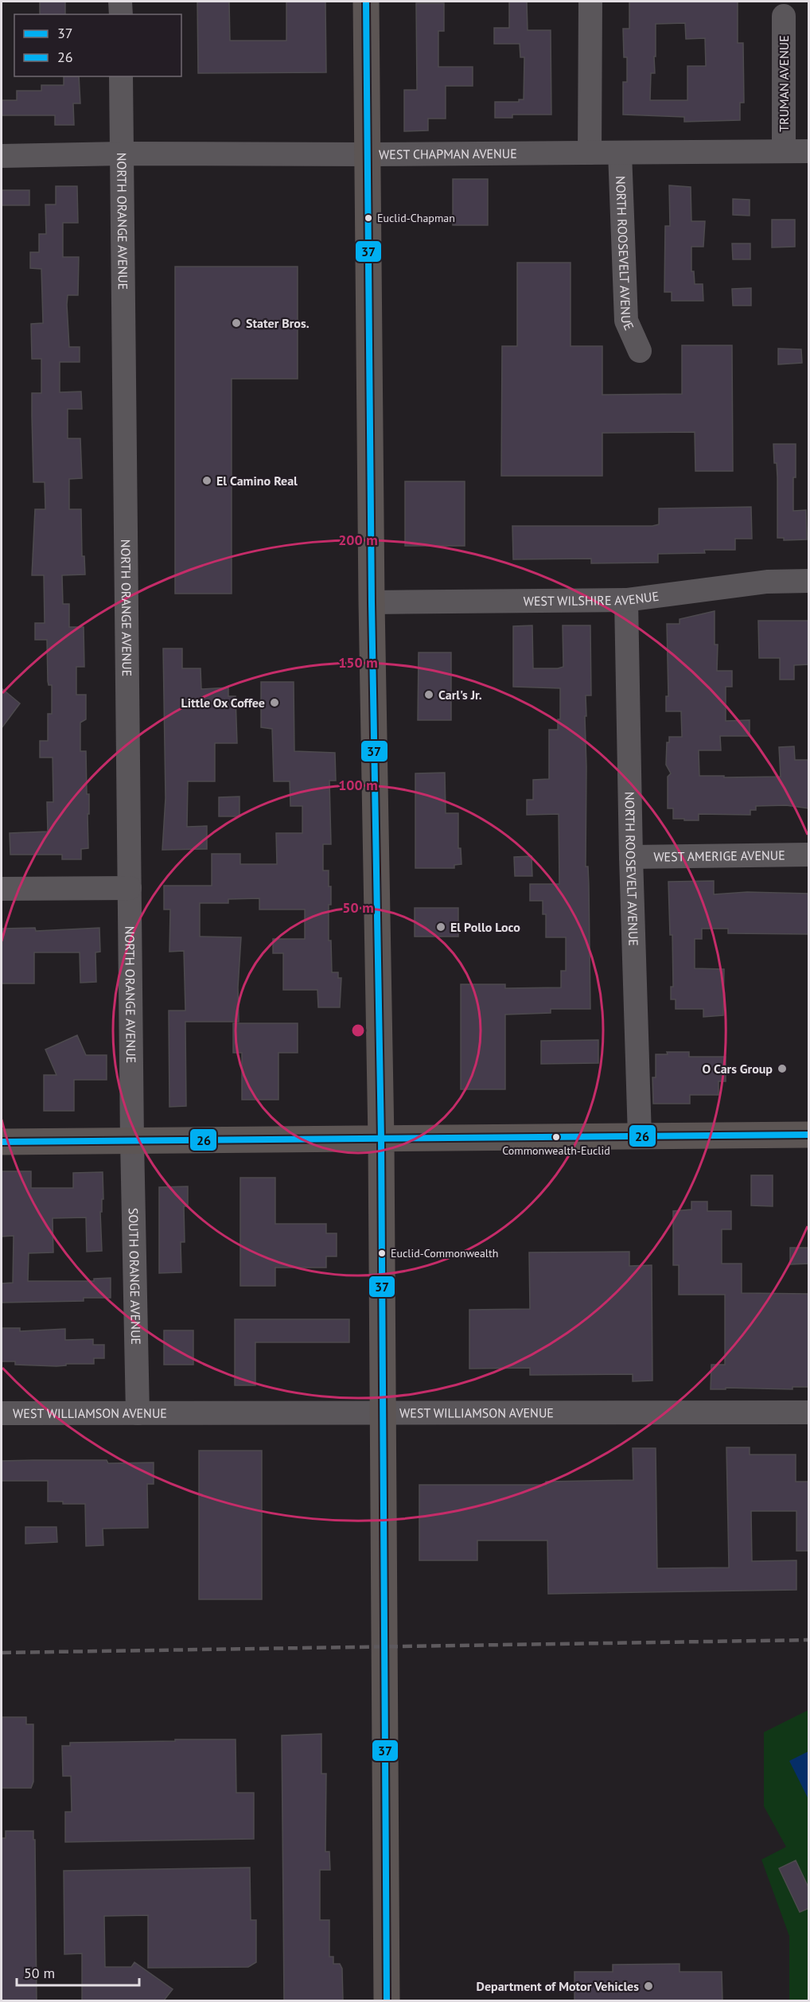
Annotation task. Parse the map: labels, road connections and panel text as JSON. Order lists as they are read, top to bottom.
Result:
{
  "streets": {
    "street": [
      "TRUMAN AVENUE",
      "WEST CHAPMAN AVENUE",
      "NORTH ORANGE AVENUE",
      "NORTH ROOSEVELT AVENUE",
      "WEST WILSHIRE AVENUE",
      "WEST AMERIGE AVENUE",
      "SOUTH ORANGE AVENUE",
      "WEST WILLIAMSON AVENUE"
    ]
  },
  "crossings": [
    ["TRUMAN AVENUE", "WEST CHAPMAN AVENUE"],
    ["WEST CHAPMAN AVENUE", "NORTH ORANGE AVENUE"],
    ["WEST CHAPMAN AVENUE", "NORTH ROOSEVELT AVENUE"],
    ["NORTH ORANGE AVENUE", "SOUTH ORANGE AVENUE"],
    ["NORTH ROOSEVELT AVENUE", "WEST WILSHIRE AVENUE"],
    ["NORTH ROOSEVELT AVENUE", "WEST AMERIGE AVENUE"],
    ["SOUTH ORANGE AVENUE", "WEST WILLIAMSON AVENUE"]
  ],
  "places": [
    "Euclid-Chapman",
    "Stater Bros.",
    "El Camino Real",
    "Carl's Jr.",
    "Little Ox Coffee",
    "El Pollo Loco",
    "O Cars Group",
    "Commonwealth-Euclid",
    "Euclid-Commonwealth",
    "Department of Motor Vehicles"
  ],
  "lines": ["transit line 37", "transit line 26"],
  "legend": ["37", "26"],
  "scale_bar": "50 m",
  "rings": [
    "200 m",
    "150 m",
    "100 m",
    "50 m"
  ]
}
